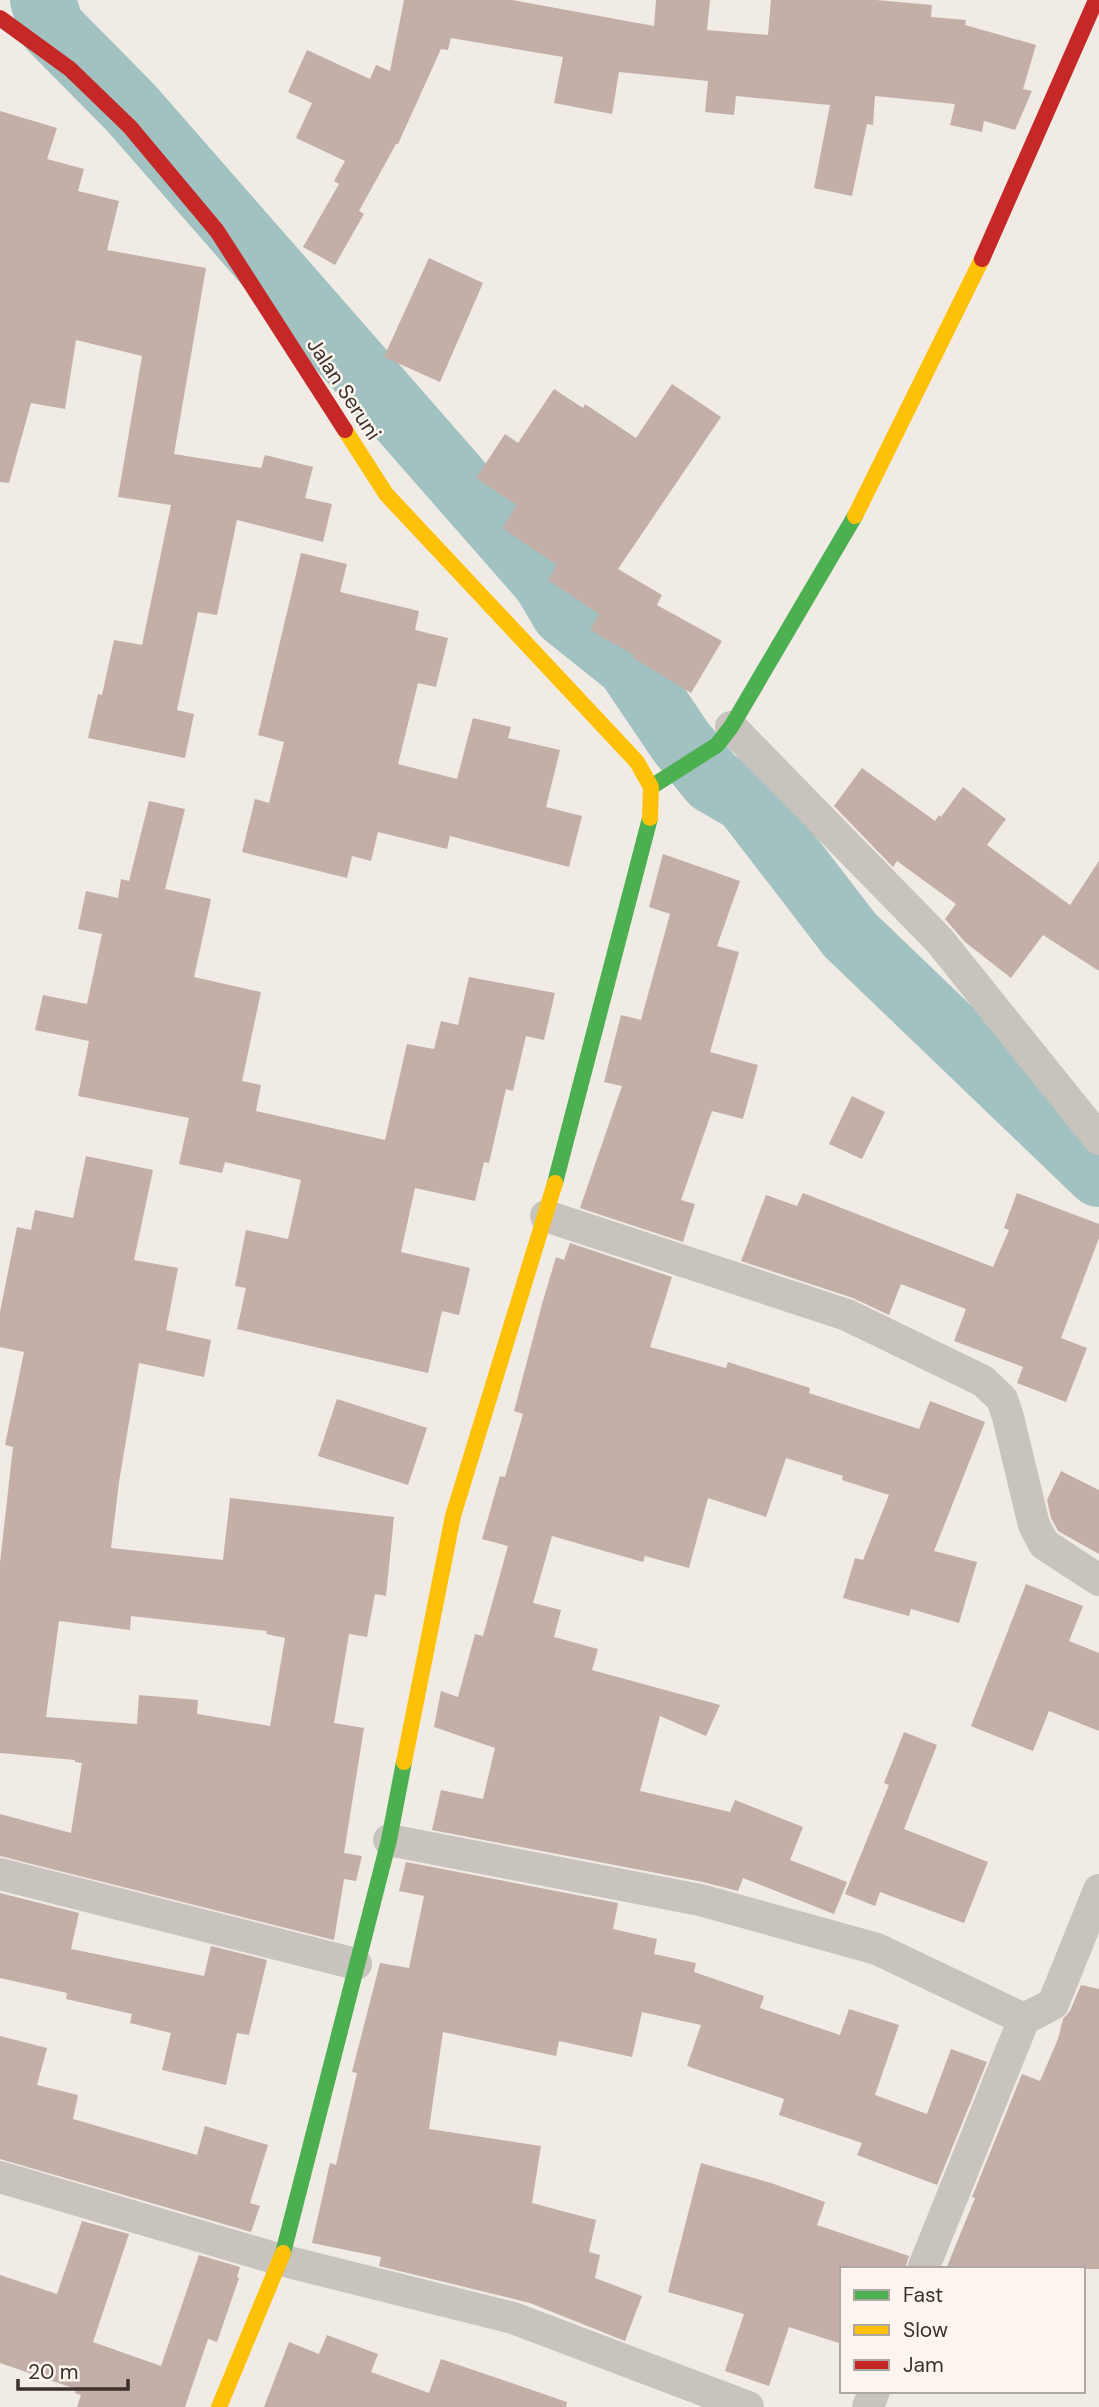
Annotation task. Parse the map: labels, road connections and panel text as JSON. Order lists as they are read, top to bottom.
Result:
{
  "streets": {
    "street": ["Jalan Seruni"]
  },
  "legend": ["Fast", "Slow", "Jam"],
  "scale_bar": "20 m"
}
